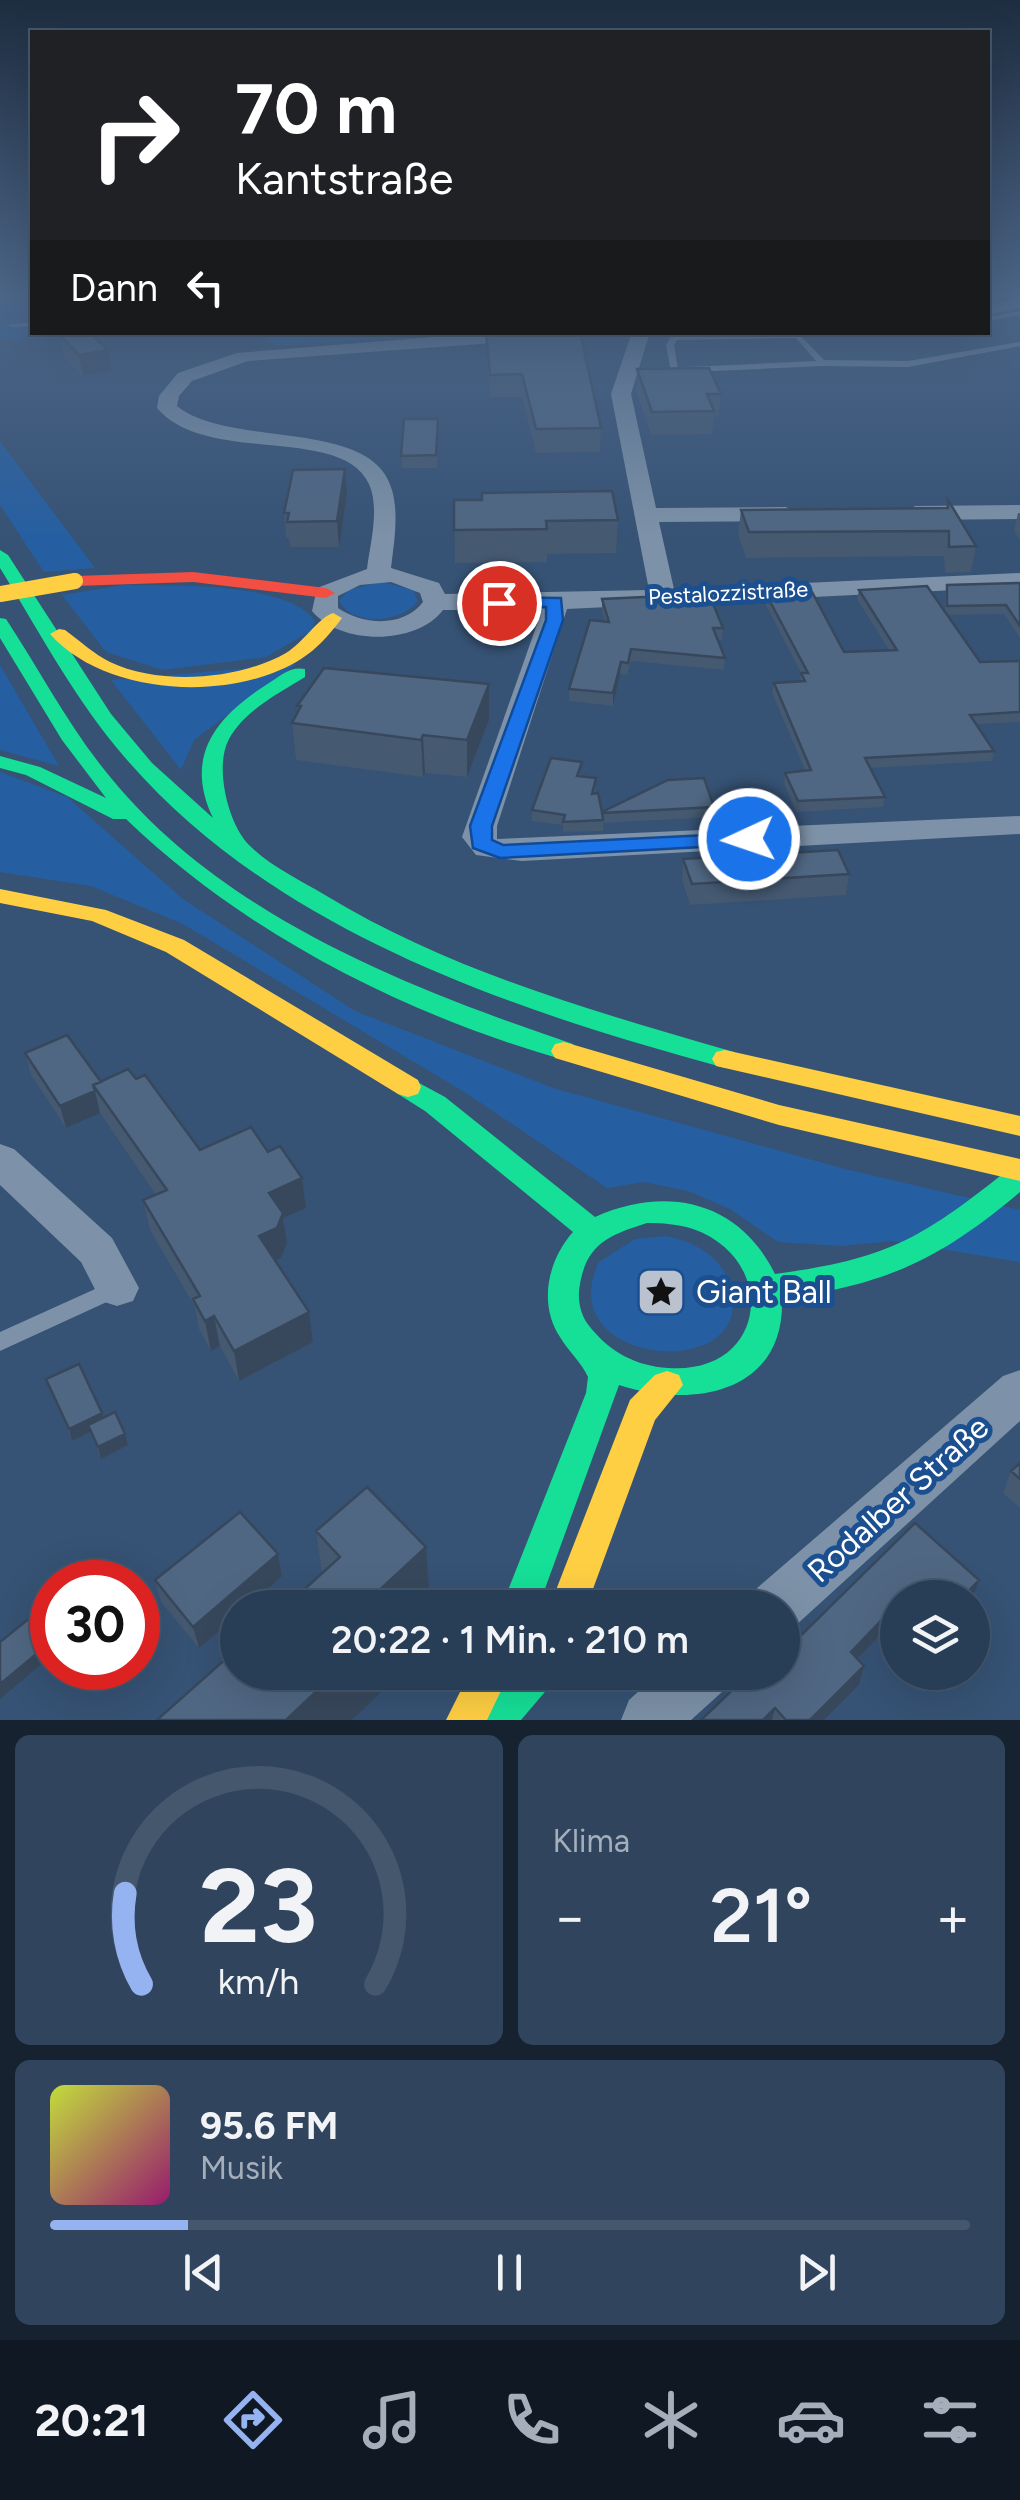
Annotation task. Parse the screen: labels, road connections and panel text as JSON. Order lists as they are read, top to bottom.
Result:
{
  "streets": {
    "street": ["Pestalozzistraße", "Rodalber Straße"]
  },
  "places": {
    "place": ["Giant Ball"]
  },
  "page": {
    "turn": ["70 m", "Kantstraße"],
    "then": "Dann",
    "limit": "30",
    "trip": "20:22 · 1 Min. · 210 m",
    "tile": "Klima",
    "heat": ["−", "21°", "+"],
    "song": ["95.6 FM", "Musik"],
    "tabs": "20:21",
    "gauge": ["23", "km/h"]
  }
}
